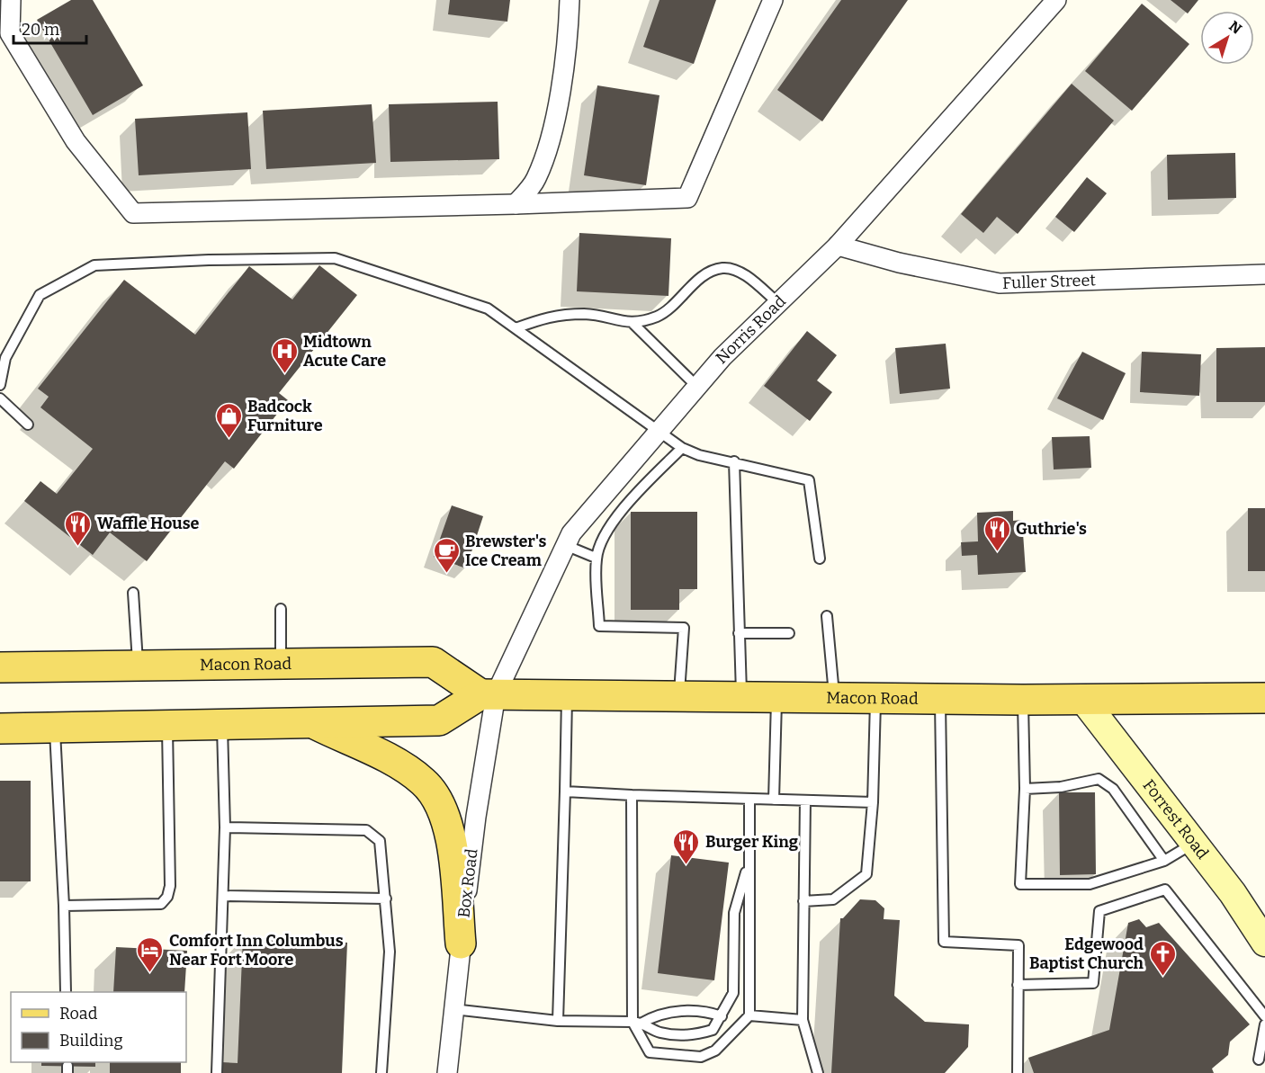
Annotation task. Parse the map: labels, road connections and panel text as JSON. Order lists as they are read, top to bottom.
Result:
{
  "streets": {
    "main road": ["Macon Road", "Forrest Road"],
    "street": ["Fuller Street", "Norris Road", "Box Road"]
  },
  "crossings": [
    ["Fuller Street", "Norris Road"],
    ["Norris Road", "Macon Road"],
    ["Norris Road", "Box Road"],
    ["Macon Road", "Forrest Road"],
    ["Macon Road", "Box Road"]
  ],
  "places": {
    "hospital": ["Midtown Acute Care"],
    "shop": ["Badcock Furniture"],
    "restaurant": ["Waffle House", "Guthrie's", "Burger King"],
    "cafe": ["Brewster's Ice Cream"],
    "hotel": ["Comfort Inn Columbus Near Fort Moore"],
    "church": ["Edgewood Baptist Church"]
  },
  "legend": ["Road", "Building"],
  "scale_bar": "20 m",
  "north": "top right"
}
